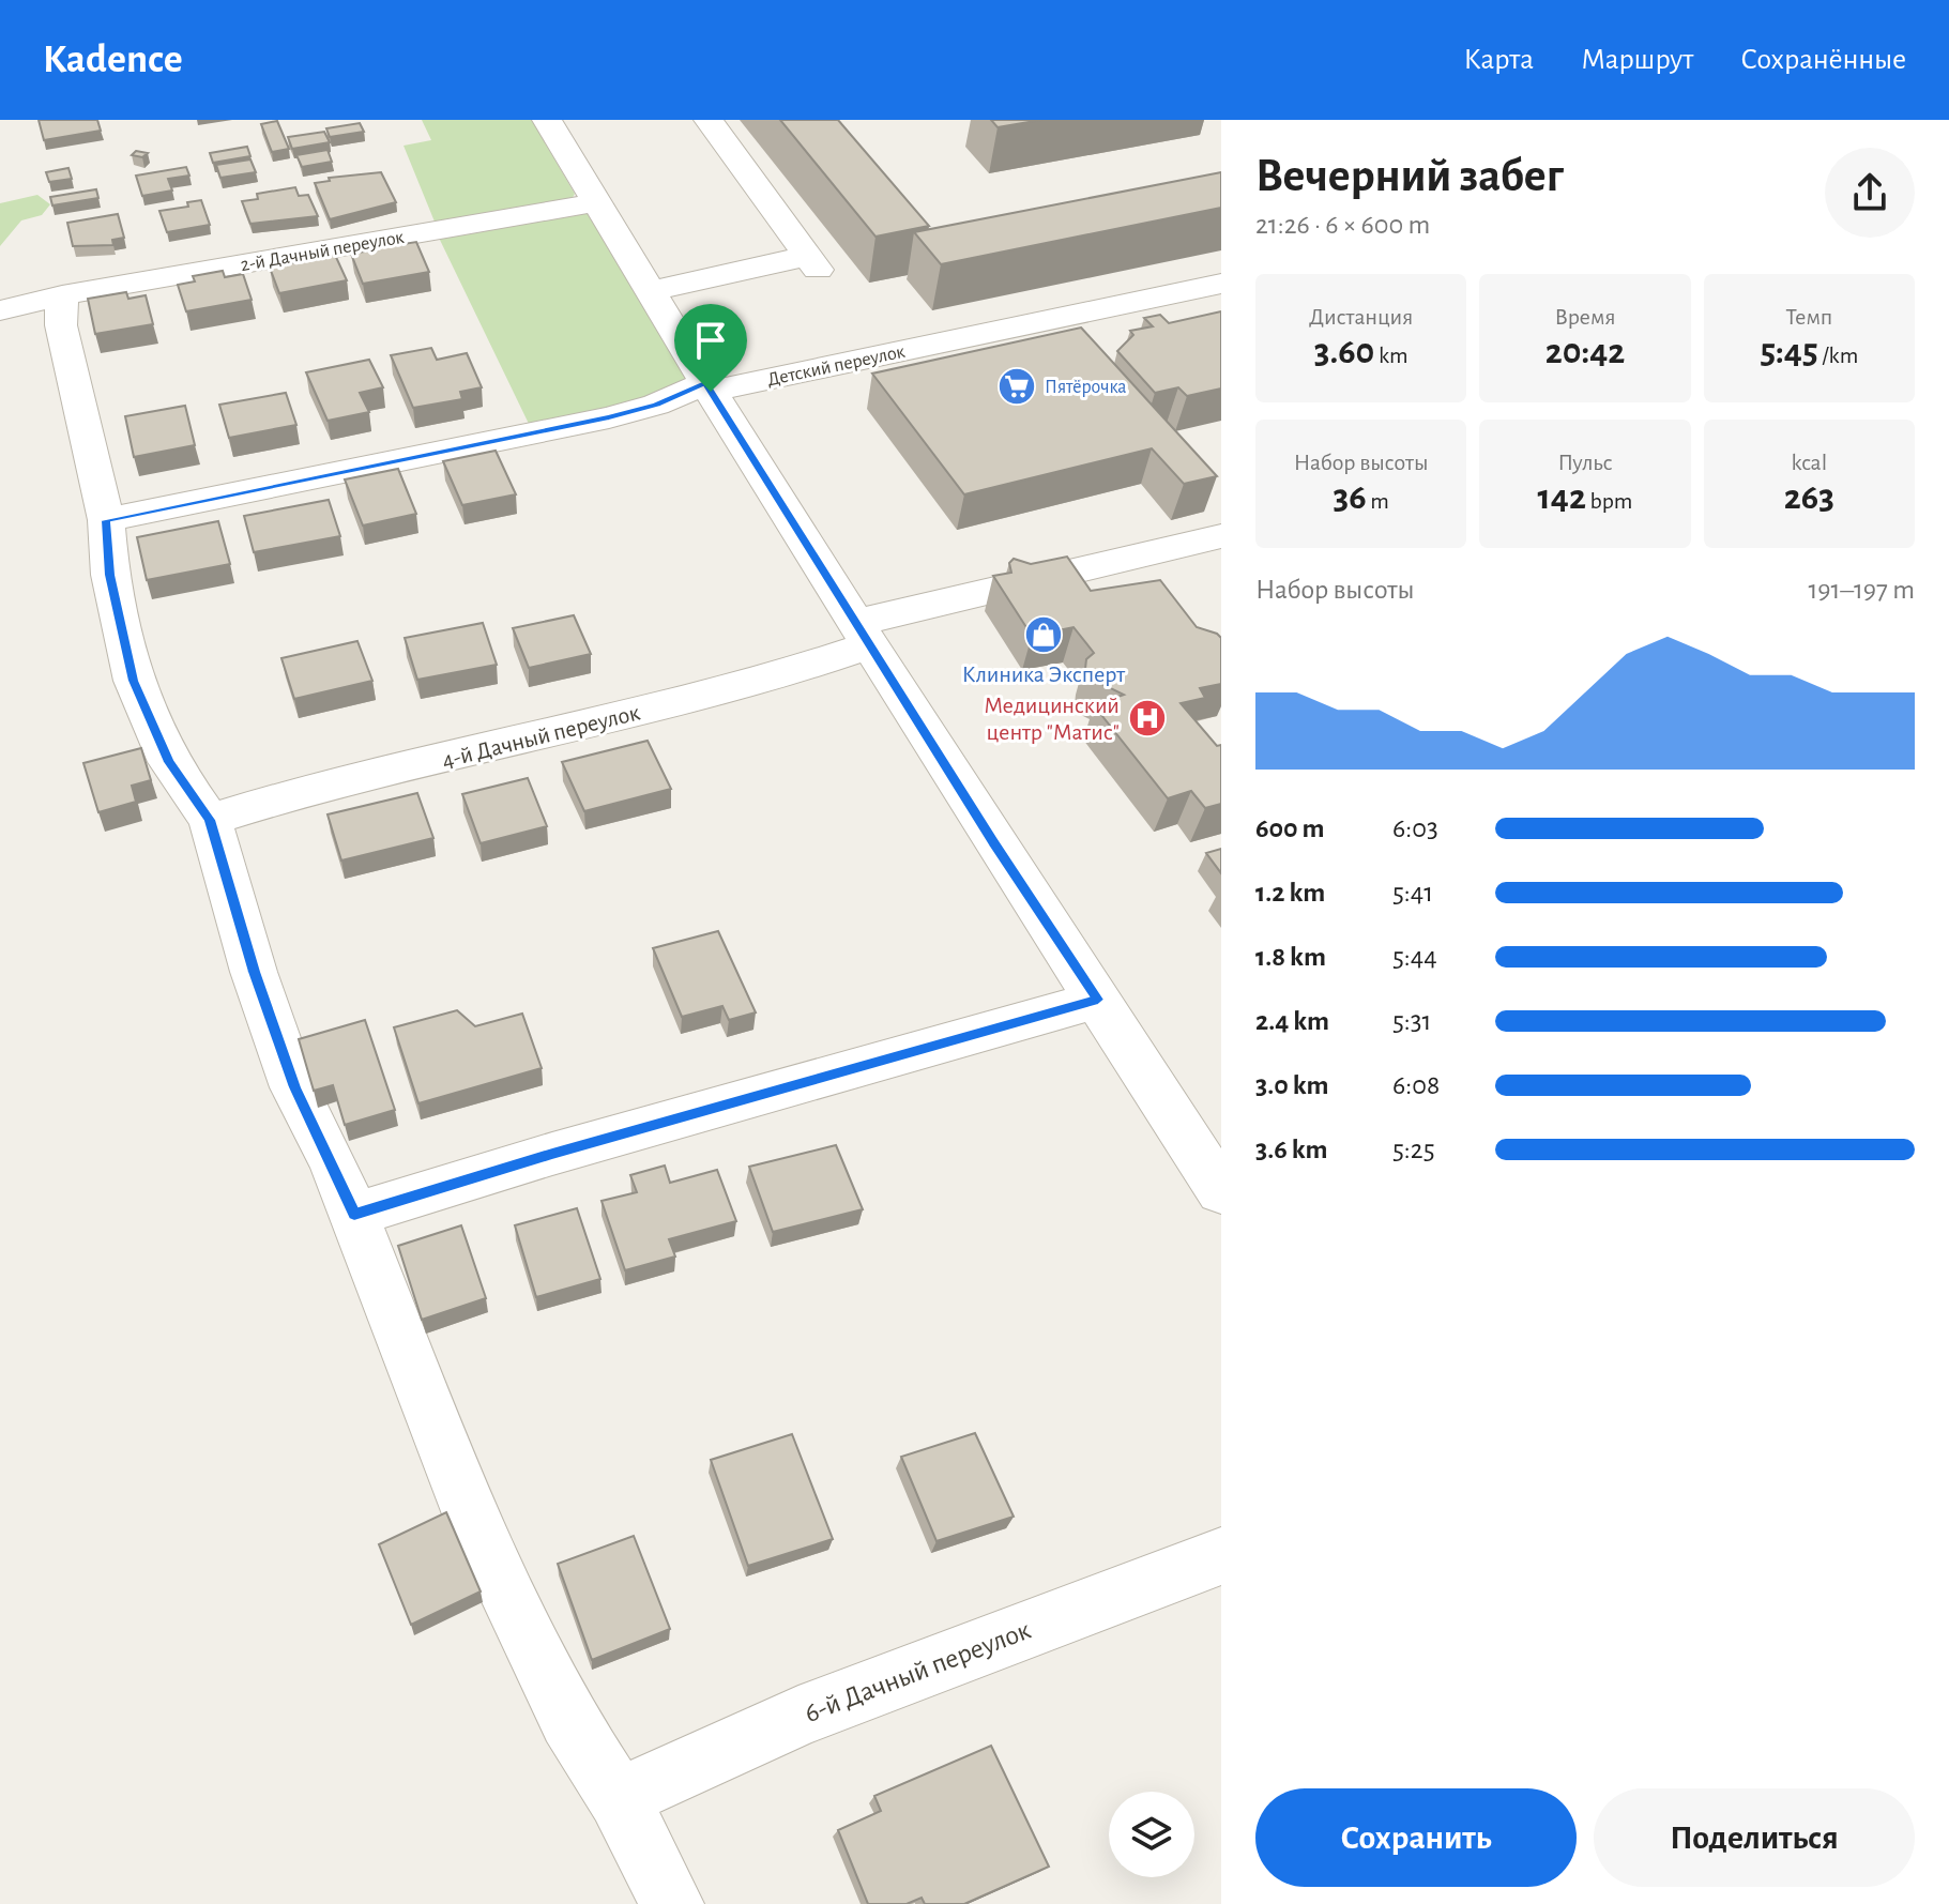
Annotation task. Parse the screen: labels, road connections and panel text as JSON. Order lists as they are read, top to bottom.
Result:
{
  "streets": {
    "street": [
      "2-й Дачный переулок",
      "Детский переулок",
      "4-й Дачный переулок",
      "6-й Дачный переулок"
    ]
  },
  "places": {
    "supermarket": ["Пятёрочка"],
    "shop": ["Клиника Эксперт"],
    "hospital": ["Медицинский центр \"Матис\""]
  },
  "page": {
    "header": "Kadence",
    "nav": ["Карта", "Маршрут", "Сохранённые"],
    "heading": ["Вечерний забег", "21:26 · 6 × 600 m"],
    "stats": [
      ["Дистанция", "3.60 km"],
      ["Время", "20:42"],
      ["Темп", "5:45 /km"],
      ["Набор высоты", "36 m"],
      ["Пульс", "142 bpm"],
      ["kcal", "263"]
    ],
    "chart": ["Набор высоты", "191–197 m"],
    "list": [
      {
        "name": "600 m",
        "note": "6:03"
      },
      {
        "name": "1.2 km",
        "note": "5:41"
      },
      {
        "name": "1.8 km",
        "note": "5:44"
      },
      {
        "name": "2.4 km",
        "note": "5:31"
      },
      {
        "name": "3.0 km",
        "note": "6:08"
      },
      {
        "name": "3.6 km",
        "note": "5:25"
      }
    ],
    "buttons": ["Сохранить", "Поделиться"]
  }
}
